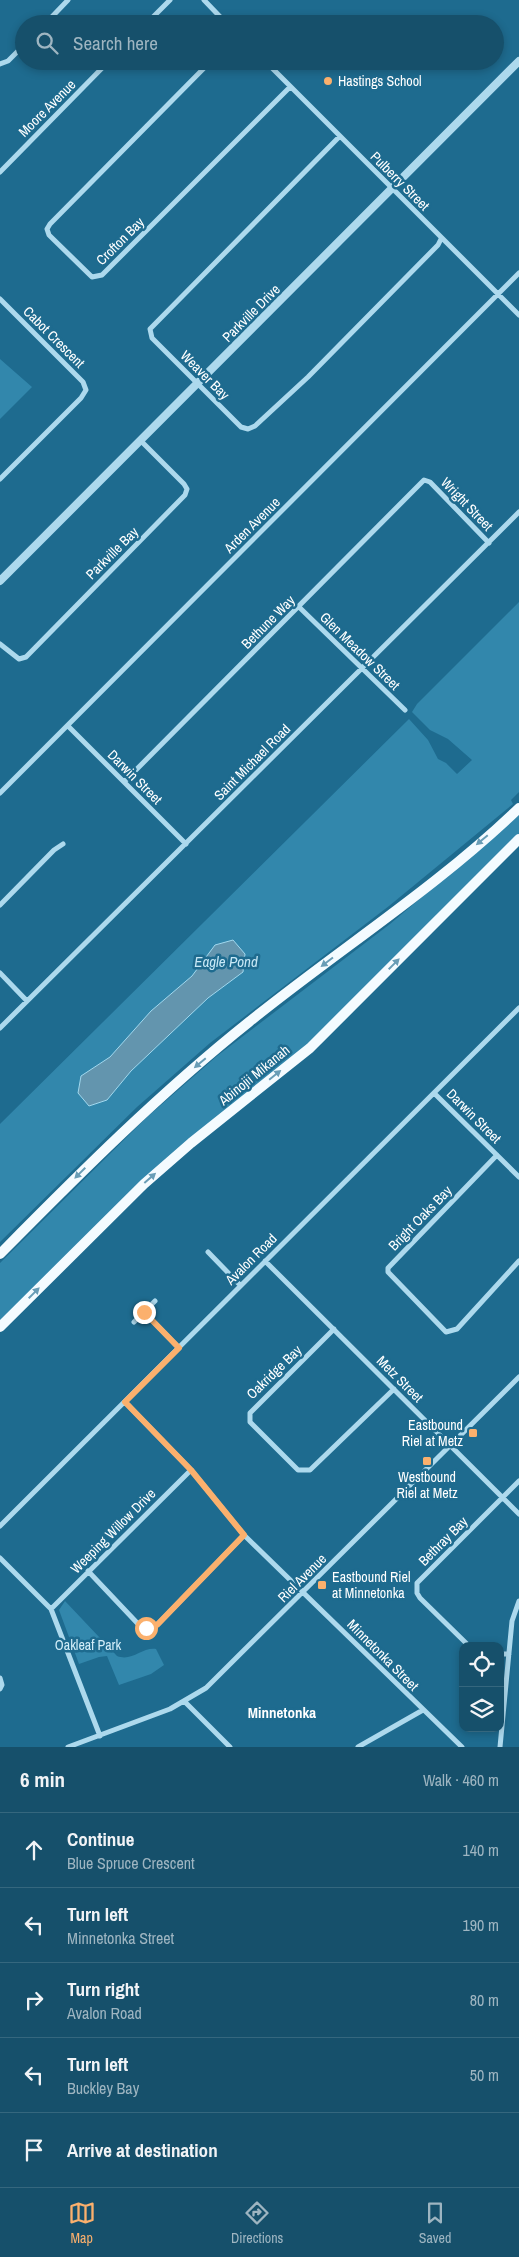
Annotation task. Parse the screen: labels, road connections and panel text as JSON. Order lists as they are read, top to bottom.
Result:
{
  "streets": {
    "main road": ["Abinojii Mikanah"],
    "street": [
      "Moore Avenue",
      "Pulberry Street",
      "Crofton Bay",
      "Parkville Drive",
      "Cabot Crescent",
      "Weaver Bay",
      "Wright Street",
      "Arden Avenue",
      "Parkville Bay",
      "Bethune Way",
      "Glen Meadow Street",
      "Saint Michael Road",
      "Darwin Street",
      "Bright Oaks Bay",
      "Avalon Road",
      "Oakridge Bay",
      "Metz Street",
      "Weeping Willow Drive",
      "Bethray Bay",
      "Riel Avenue",
      "Minnetonka Street"
    ]
  },
  "crossings": [
    ["Pulberry Street", "Crofton Bay"],
    ["Pulberry Street", "Parkville Drive"],
    ["Pulberry Street", "Weaver Bay"],
    ["Pulberry Street", "Arden Avenue"],
    ["Parkville Drive", "Weaver Bay"],
    ["Parkville Drive", "Parkville Bay"],
    ["Wright Street", "Bethune Way"],
    ["Wright Street", "Saint Michael Road"],
    ["Arden Avenue", "Darwin Street"],
    ["Bethune Way", "Glen Meadow Street"],
    ["Bethune Way", "Darwin Street"],
    ["Glen Meadow Street", "Saint Michael Road"],
    ["Saint Michael Road", "Darwin Street"],
    ["Darwin Street", "Bright Oaks Bay"],
    ["Darwin Street", "Avalon Road"],
    ["Avalon Road", "Metz Street"],
    ["Avalon Road", "Minnetonka Street"],
    ["Oakridge Bay", "Metz Street"],
    ["Metz Street", "Bethray Bay"],
    ["Metz Street", "Riel Avenue"],
    ["Weeping Willow Drive", "Minnetonka Street"],
    ["Riel Avenue", "Minnetonka Street"]
  ],
  "districts": ["Minnetonka"],
  "water": ["Eagle Pond"],
  "parks": ["Oakleaf Park"],
  "places": {
    "other": ["Hastings School"],
    "transit": ["Eastbound Riel at Metz", "Westbound Riel at Metz", "Eastbound Riel at Minnetonka"]
  },
  "page": {
    "search": "Search here",
    "heading": ["6 min", "Walk · 460 m"],
    "list": [
      ["Continue", "Blue Spruce Crescent", "140 m"],
      ["Turn left", "Minnetonka Street", "190 m"],
      ["Turn right", "Avalon Road", "80 m"],
      ["Turn left", "Buckley Bay", "50 m"],
      "Arrive at destination"
    ],
    "nav": ["Map", "Directions", "Saved"]
  }
}
